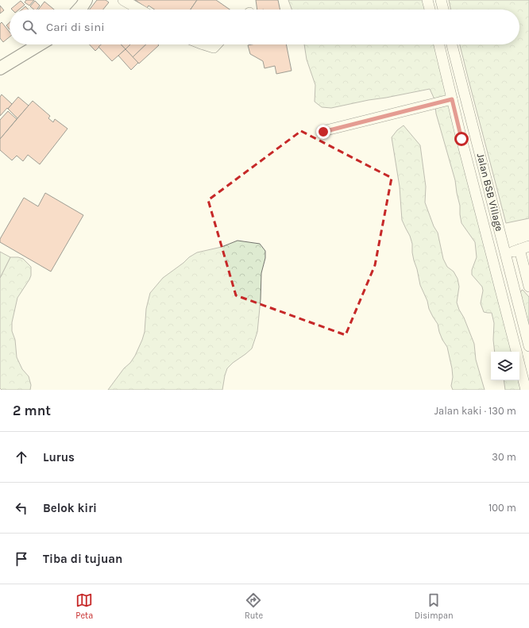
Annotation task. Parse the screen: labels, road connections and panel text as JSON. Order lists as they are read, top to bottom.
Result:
{
  "streets": {
    "street": ["Jalan BSB Village"]
  },
  "page": {
    "search": "Cari di sini",
    "heading": ["2 mnt", "Jalan kaki · 130 m"],
    "list": [
      ["Lurus", "30 m"],
      ["Belok kiri", "100 m"],
      "Tiba di tujuan"
    ],
    "nav": ["Peta", "Rute", "Disimpan"]
  }
}
